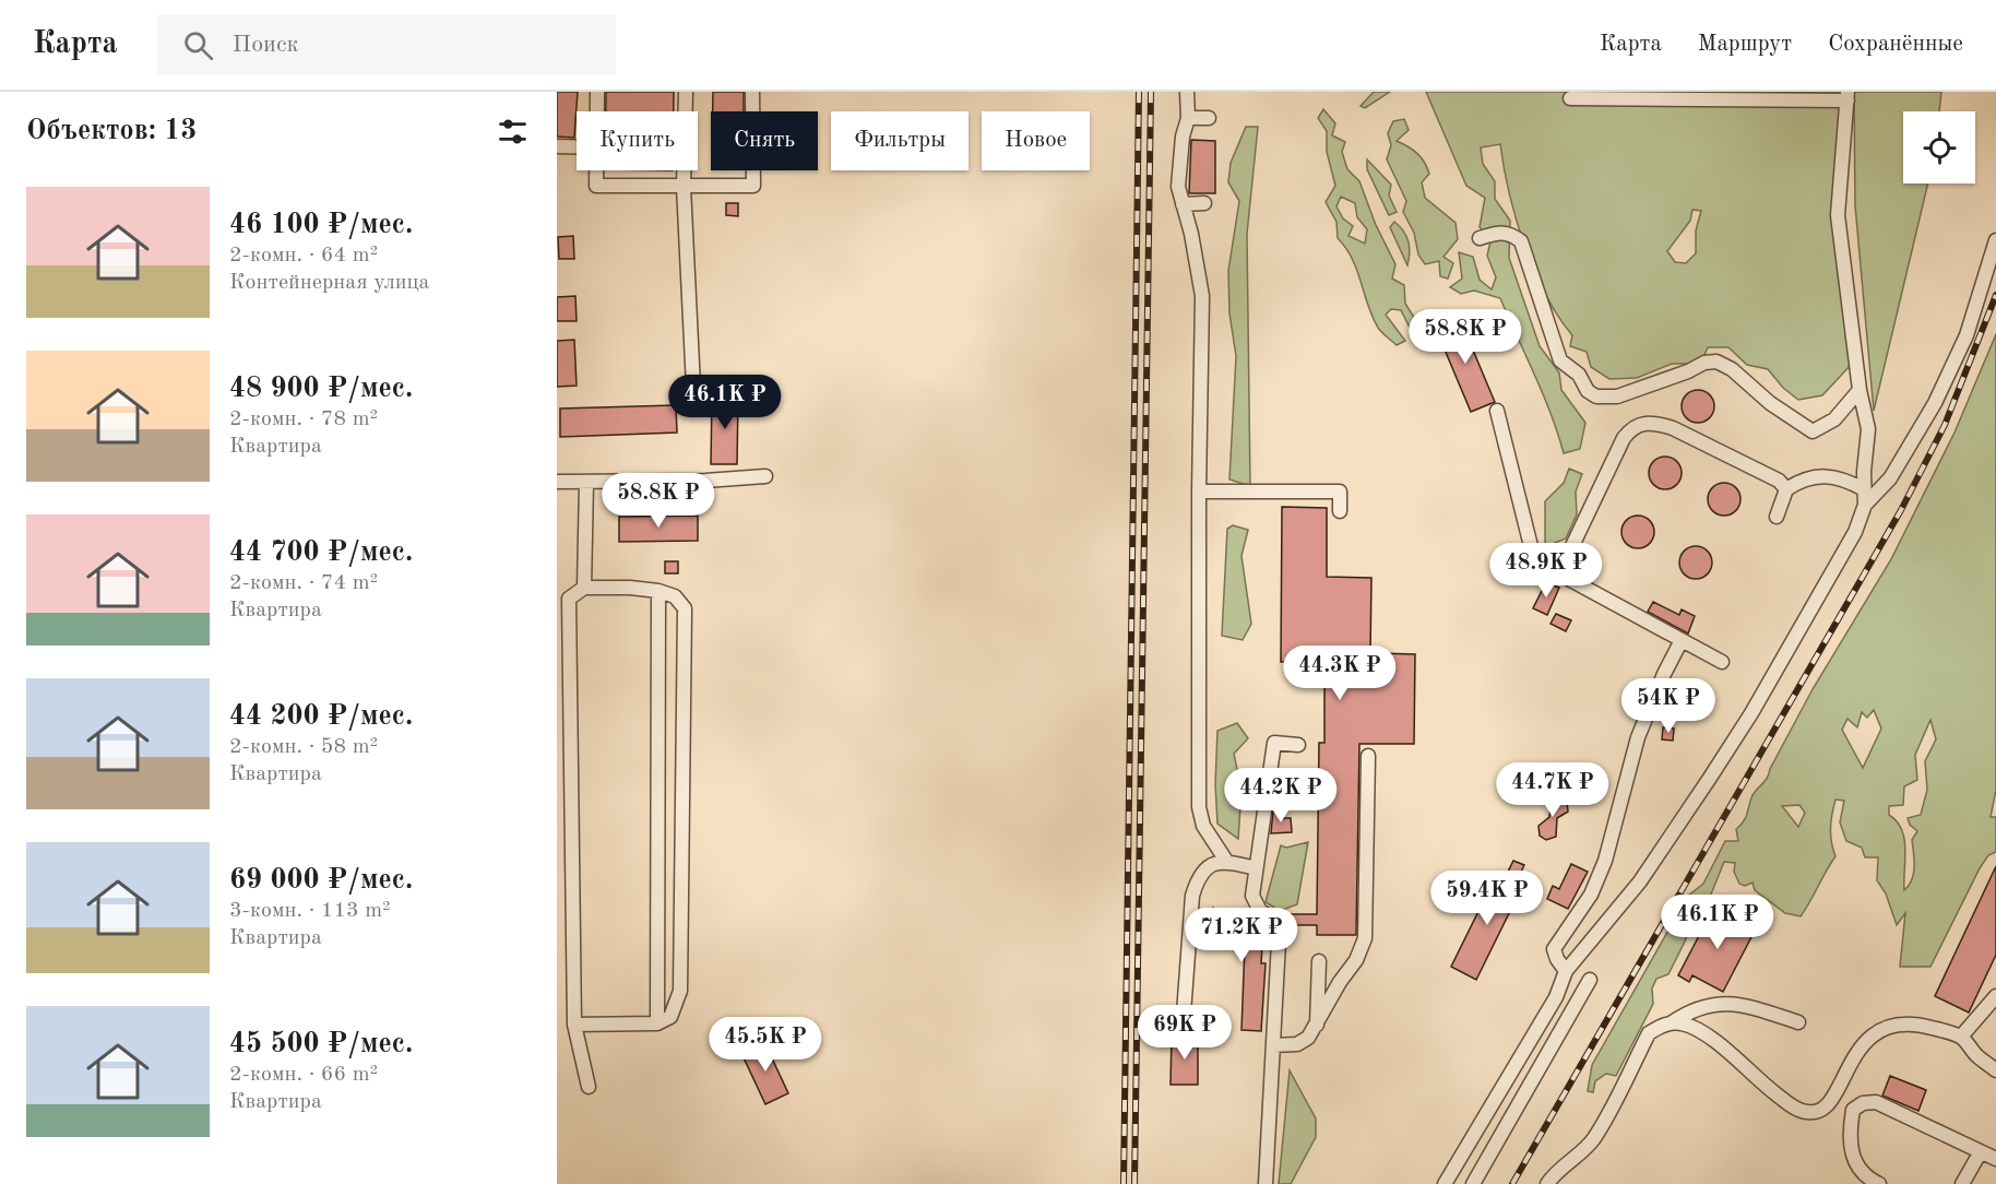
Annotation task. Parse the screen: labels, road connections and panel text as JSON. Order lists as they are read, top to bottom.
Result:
{
  "page": {
    "header": "Карта",
    "search": "Поиск",
    "nav": ["Карта", "Маршрут", "Сохранённые"],
    "heading": "Объектов: 13",
    "chip": [
      "Купить",
      "Снять",
      "Фильтры",
      "Новое"
    ],
    "list": [
      {
        "name": "46 100 ₽/мес.",
        "note": "2-комн. · 64 m² · Контейнерная улица"
      },
      {
        "name": "48 900 ₽/мес.",
        "note": "2-комн. · 78 m² · Квартира"
      },
      {
        "name": "44 700 ₽/мес.",
        "note": "2-комн. · 74 m² · Квартира"
      },
      {
        "name": "44 200 ₽/мес.",
        "note": "2-комн. · 58 m² · Квартира"
      },
      {
        "name": "69 000 ₽/мес.",
        "note": "3-комн. · 113 m² · Квартира"
      },
      {
        "name": "45 500 ₽/мес.",
        "note": "2-комн. · 66 m² · Квартира"
      }
    ],
    "price": [
      "58.8K ₽",
      "46.1K ₽",
      "58.8K ₽",
      "48.9K ₽",
      "44.3K ₽",
      "54K ₽",
      "44.7K ₽",
      "44.2K ₽",
      "59.4K ₽",
      "46.1K ₽",
      "71.2K ₽",
      "69K ₽",
      "45.5K ₽"
    ]
  }
}
